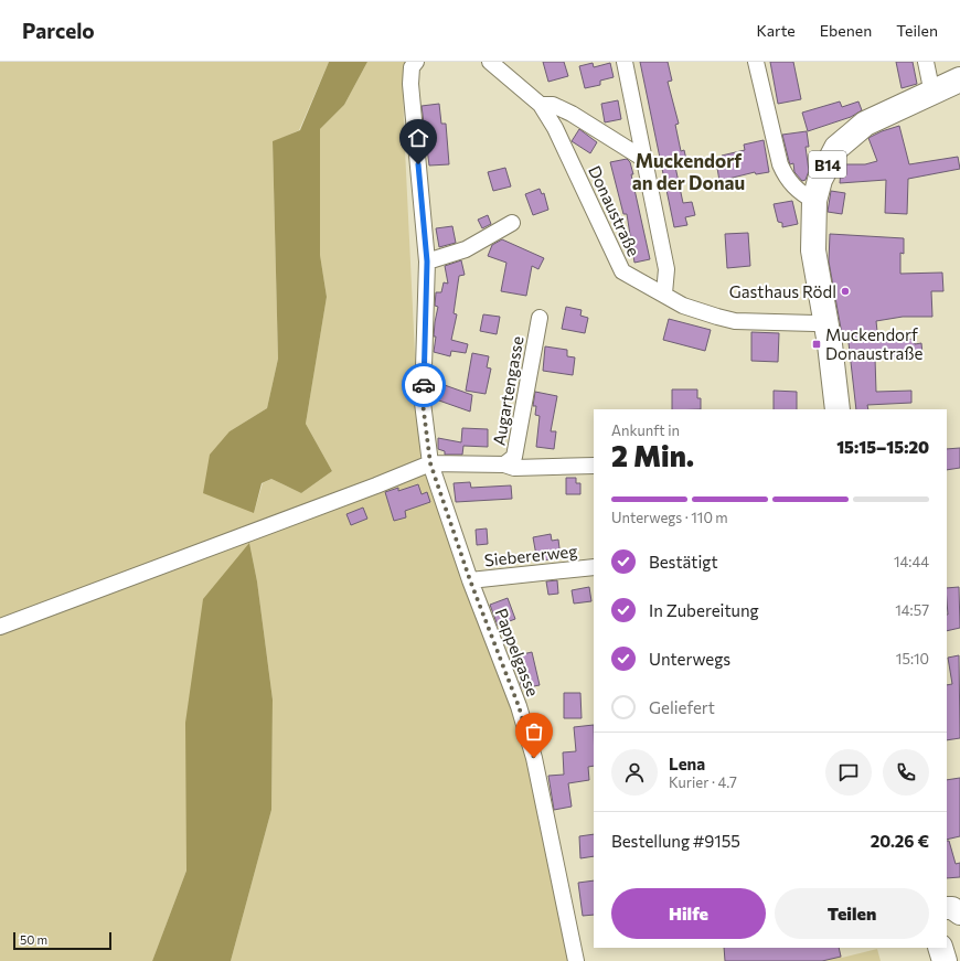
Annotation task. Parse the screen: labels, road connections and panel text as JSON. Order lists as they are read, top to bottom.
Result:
{
  "streets": {
    "main road": ["B14"],
    "street": [
      "Donaustraße",
      "Augartengasse",
      "Siebererweg",
      "Pappelgasse"
    ]
  },
  "crossings": [
    ["B14", "Donaustraße"],
    ["Augartengasse", "Pappelgasse"],
    ["Siebererweg", "Pappelgasse"]
  ],
  "districts": ["Muckendorf an der Donau"],
  "places": {
    "other": ["Gasthaus Rödl"],
    "transit": ["Muckendorf Donaustraße"]
  },
  "scale_bar": "50 m",
  "page": {
    "header": "Parcelo",
    "nav": ["Karte", "Ebenen", "Teilen"],
    "heading": ["2 Min.", "Ankunft in", "15:15–15:20"],
    "panel": [
      "Lena",
      "Kurier · 4.7",
      "Bestellung #9155",
      "20.26 €"
    ],
    "bar": "Unterwegs · 110 m",
    "list": [
      ["Bestätigt", "14:44"],
      ["In Zubereitung", "14:57"],
      ["Unterwegs", "15:10"],
      "Geliefert"
    ],
    "buttons": ["Hilfe", "Teilen"],
    "scale": "50 m"
  }
}
